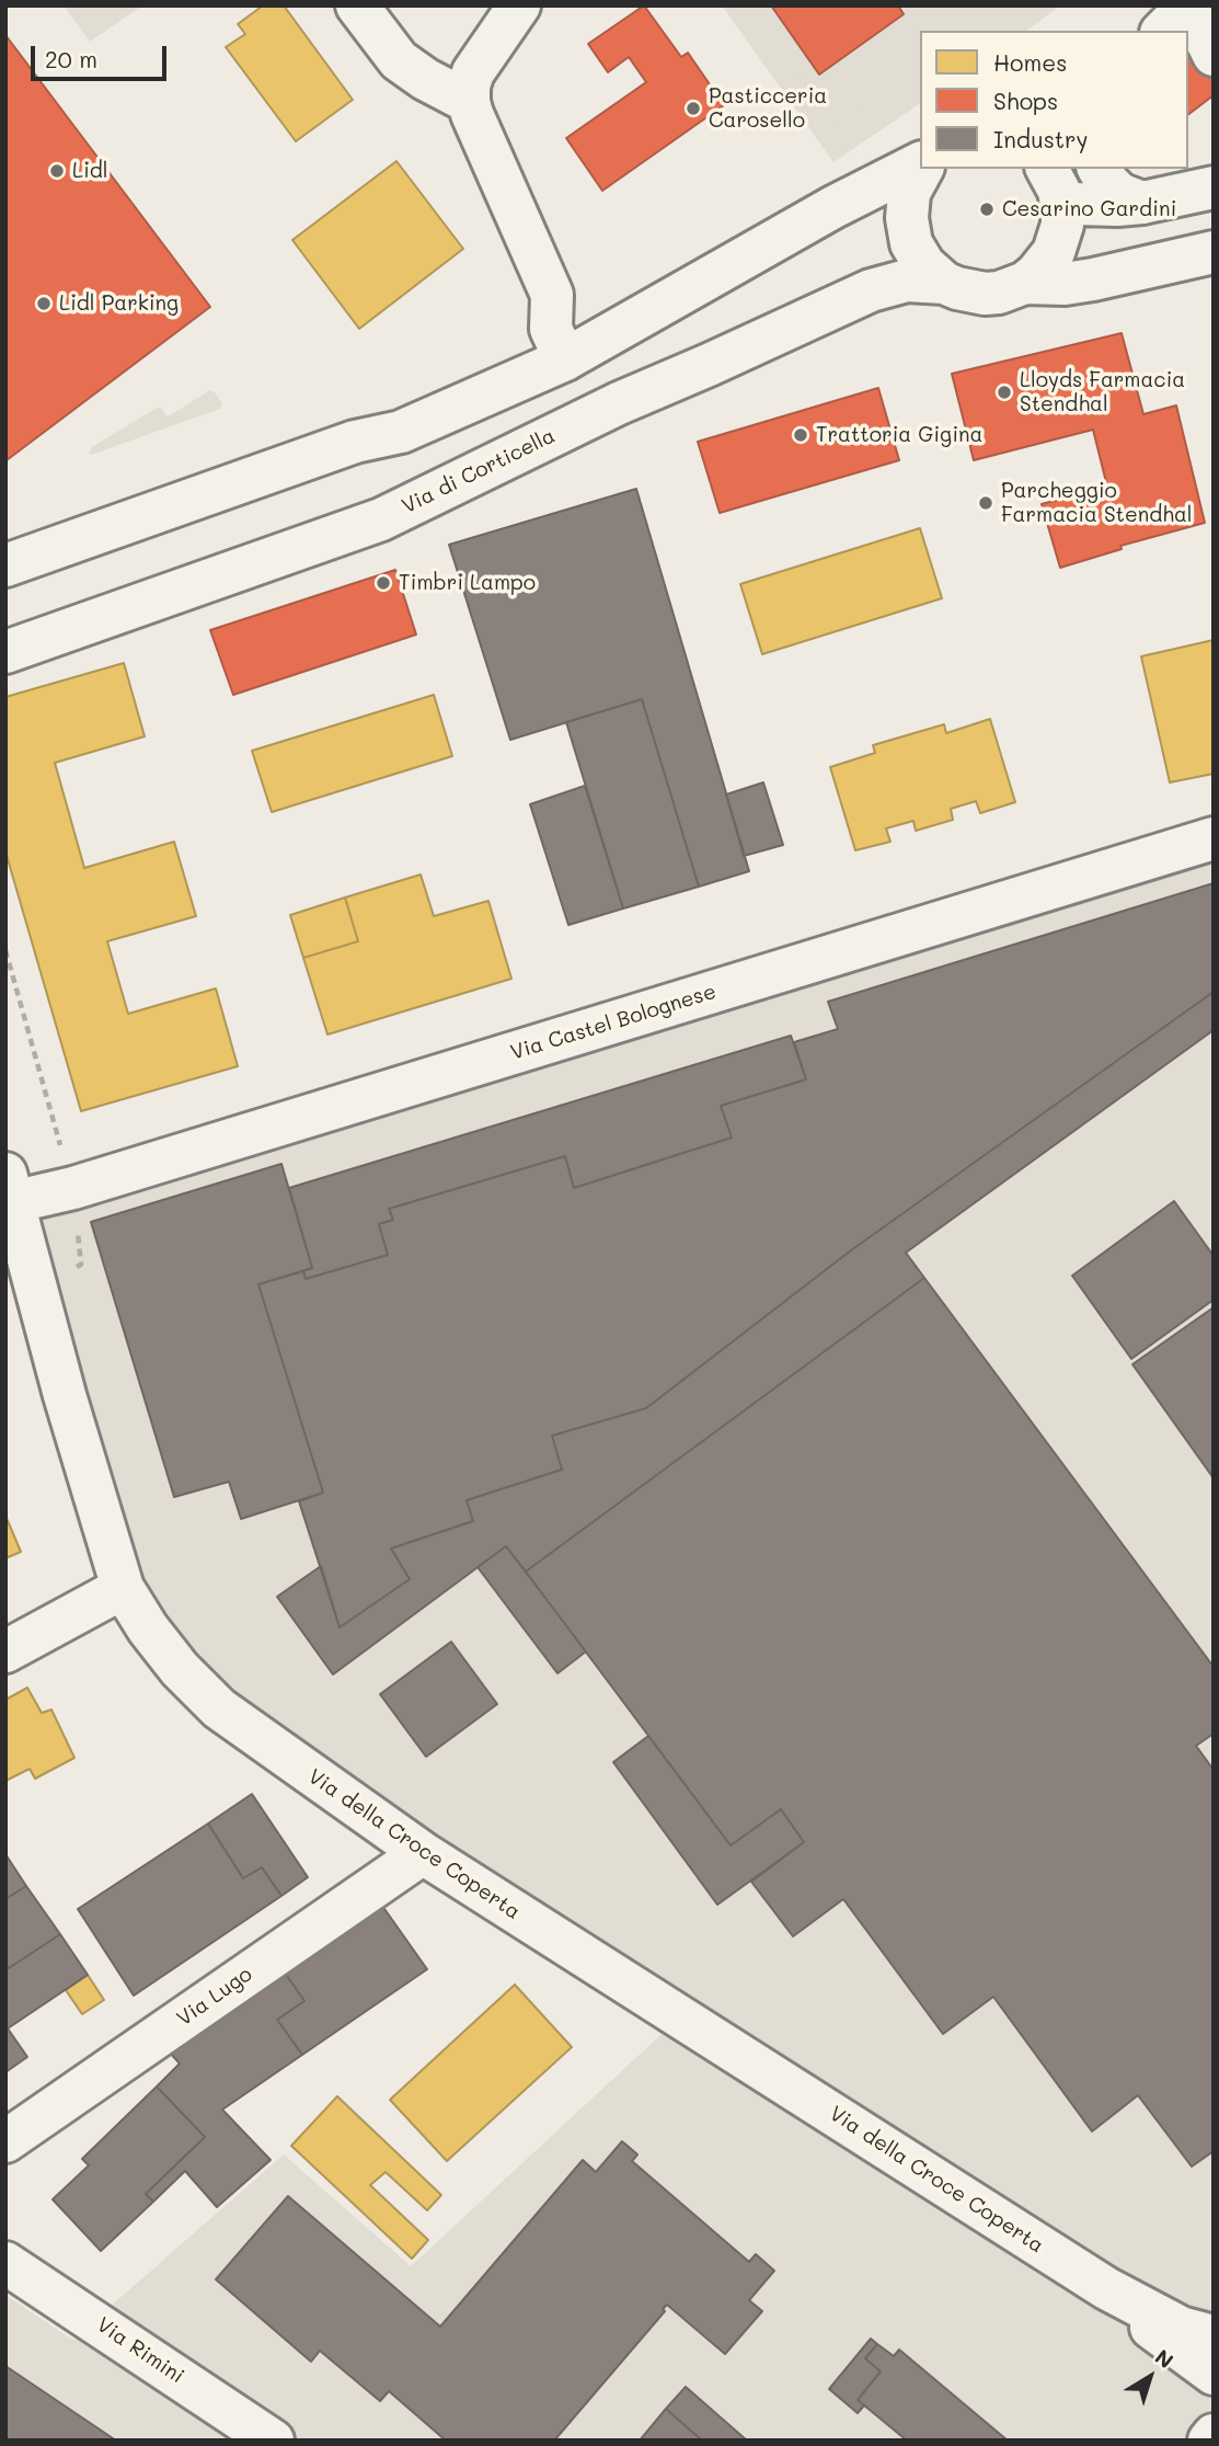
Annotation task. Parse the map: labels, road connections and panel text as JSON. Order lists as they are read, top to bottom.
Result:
{
  "streets": {
    "street": [
      "Via di Corticella",
      "Via Castel Bolognese",
      "Via della Croce Coperta",
      "Via Lugo",
      "Via Rimini"
    ]
  },
  "crossings": [
    ["Via Castel Bolognese", "Via della Croce Coperta"],
    ["Via della Croce Coperta", "Via Lugo"]
  ],
  "places": [
    "Pasticceria Carosello",
    "Lidl",
    "Cesarino Gardini",
    "Lidl Parking",
    "Lloyds Farmacia Stendhal",
    "Trattoria Gigina",
    "Parcheggio Farmacia Stendhal",
    "Timbri Lampo"
  ],
  "legend": ["Homes", "Shops", "Industry"],
  "scale_bar": "20 m",
  "north": "top right"
}
